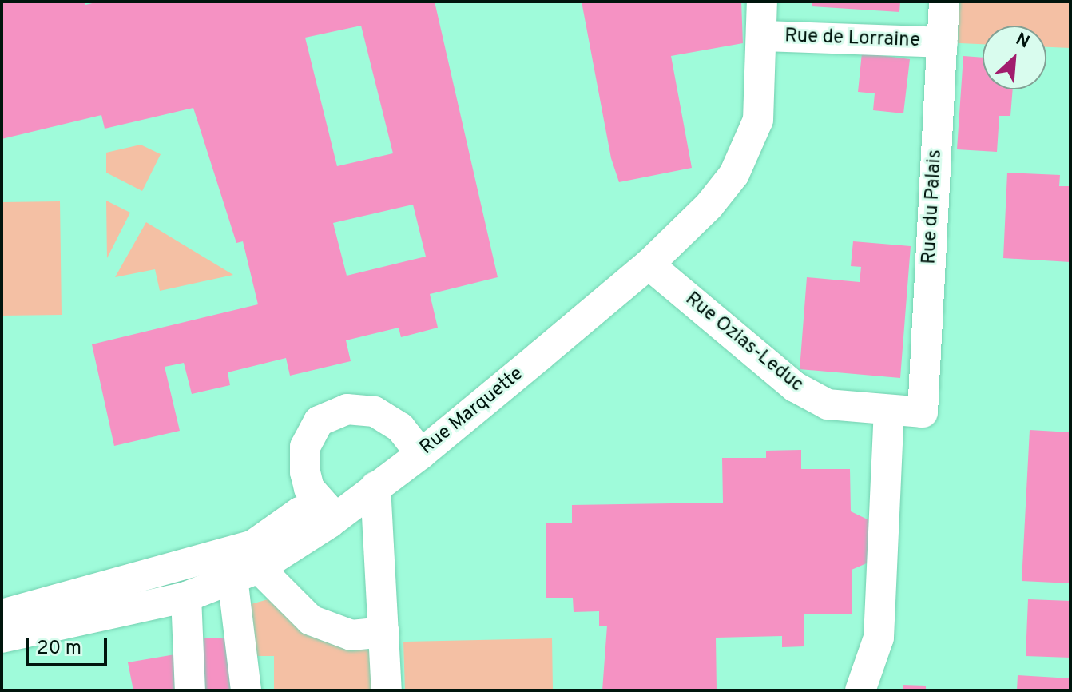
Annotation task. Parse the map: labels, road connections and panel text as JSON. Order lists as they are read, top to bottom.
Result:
{
  "streets": {
    "street": [
      "Rue de Lorraine",
      "Rue du Palais",
      "Rue Ozias-Leduc",
      "Rue Marquette"
    ]
  },
  "crossings": [
    ["Rue de Lorraine", "Rue du Palais"],
    ["Rue de Lorraine", "Rue Marquette"],
    ["Rue du Palais", "Rue Ozias-Leduc"],
    ["Rue Ozias-Leduc", "Rue Marquette"]
  ],
  "scale_bar": "20 m",
  "north": "top right"
}
